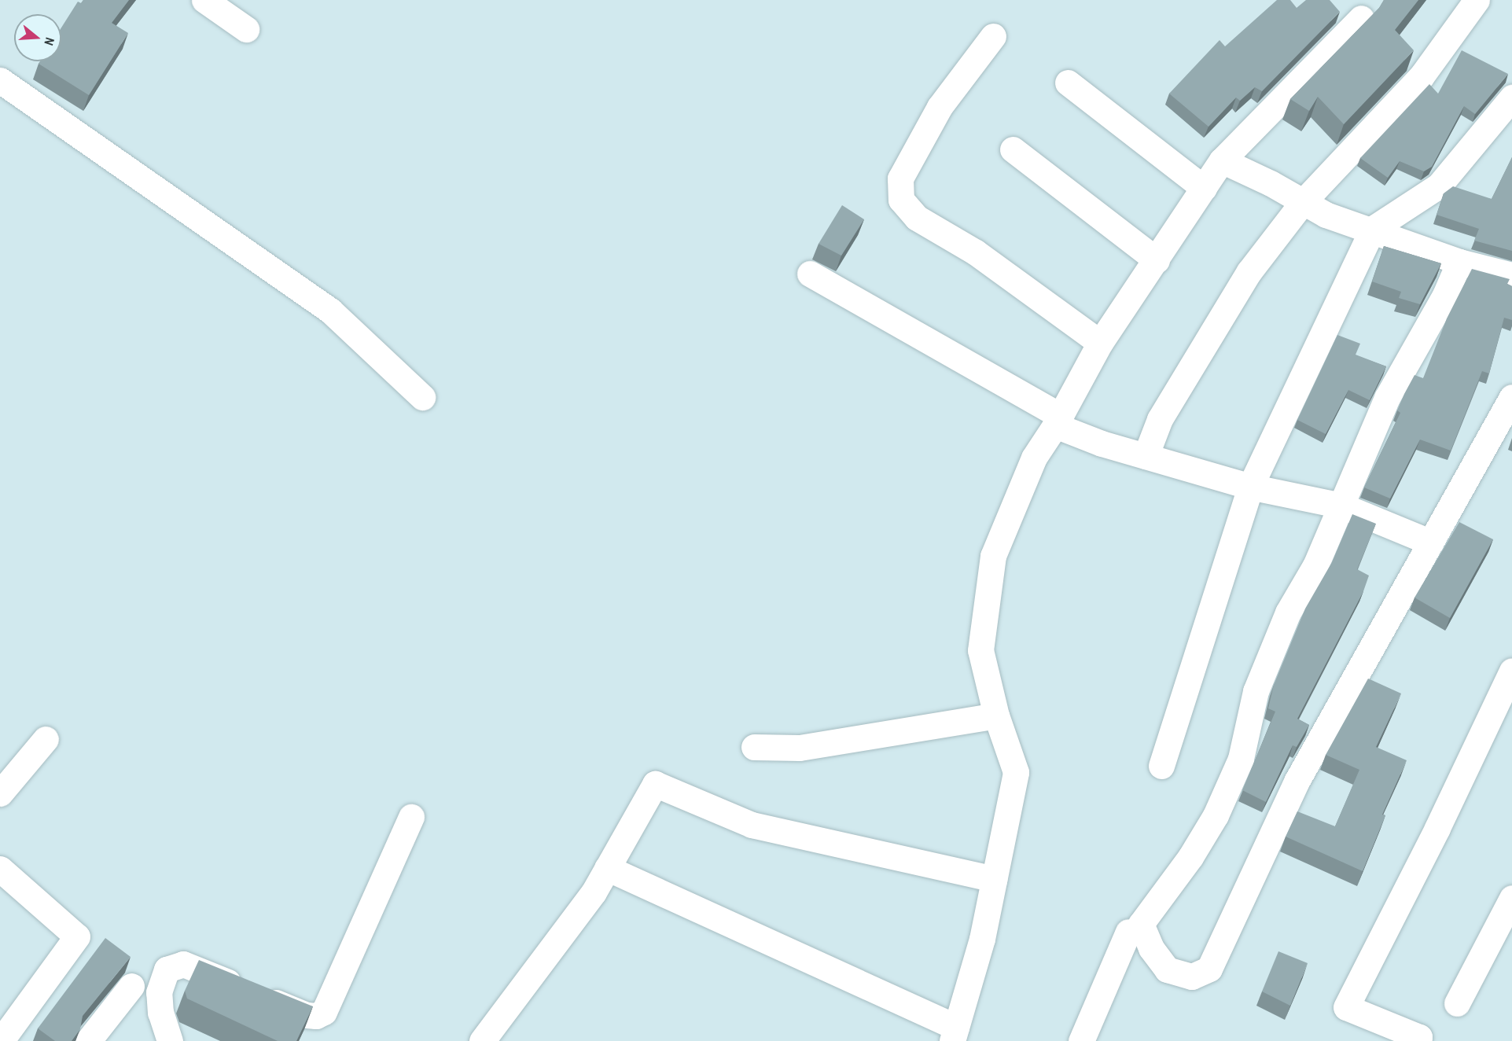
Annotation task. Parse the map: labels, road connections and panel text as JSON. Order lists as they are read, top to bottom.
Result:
{
  "north": "right"
}
